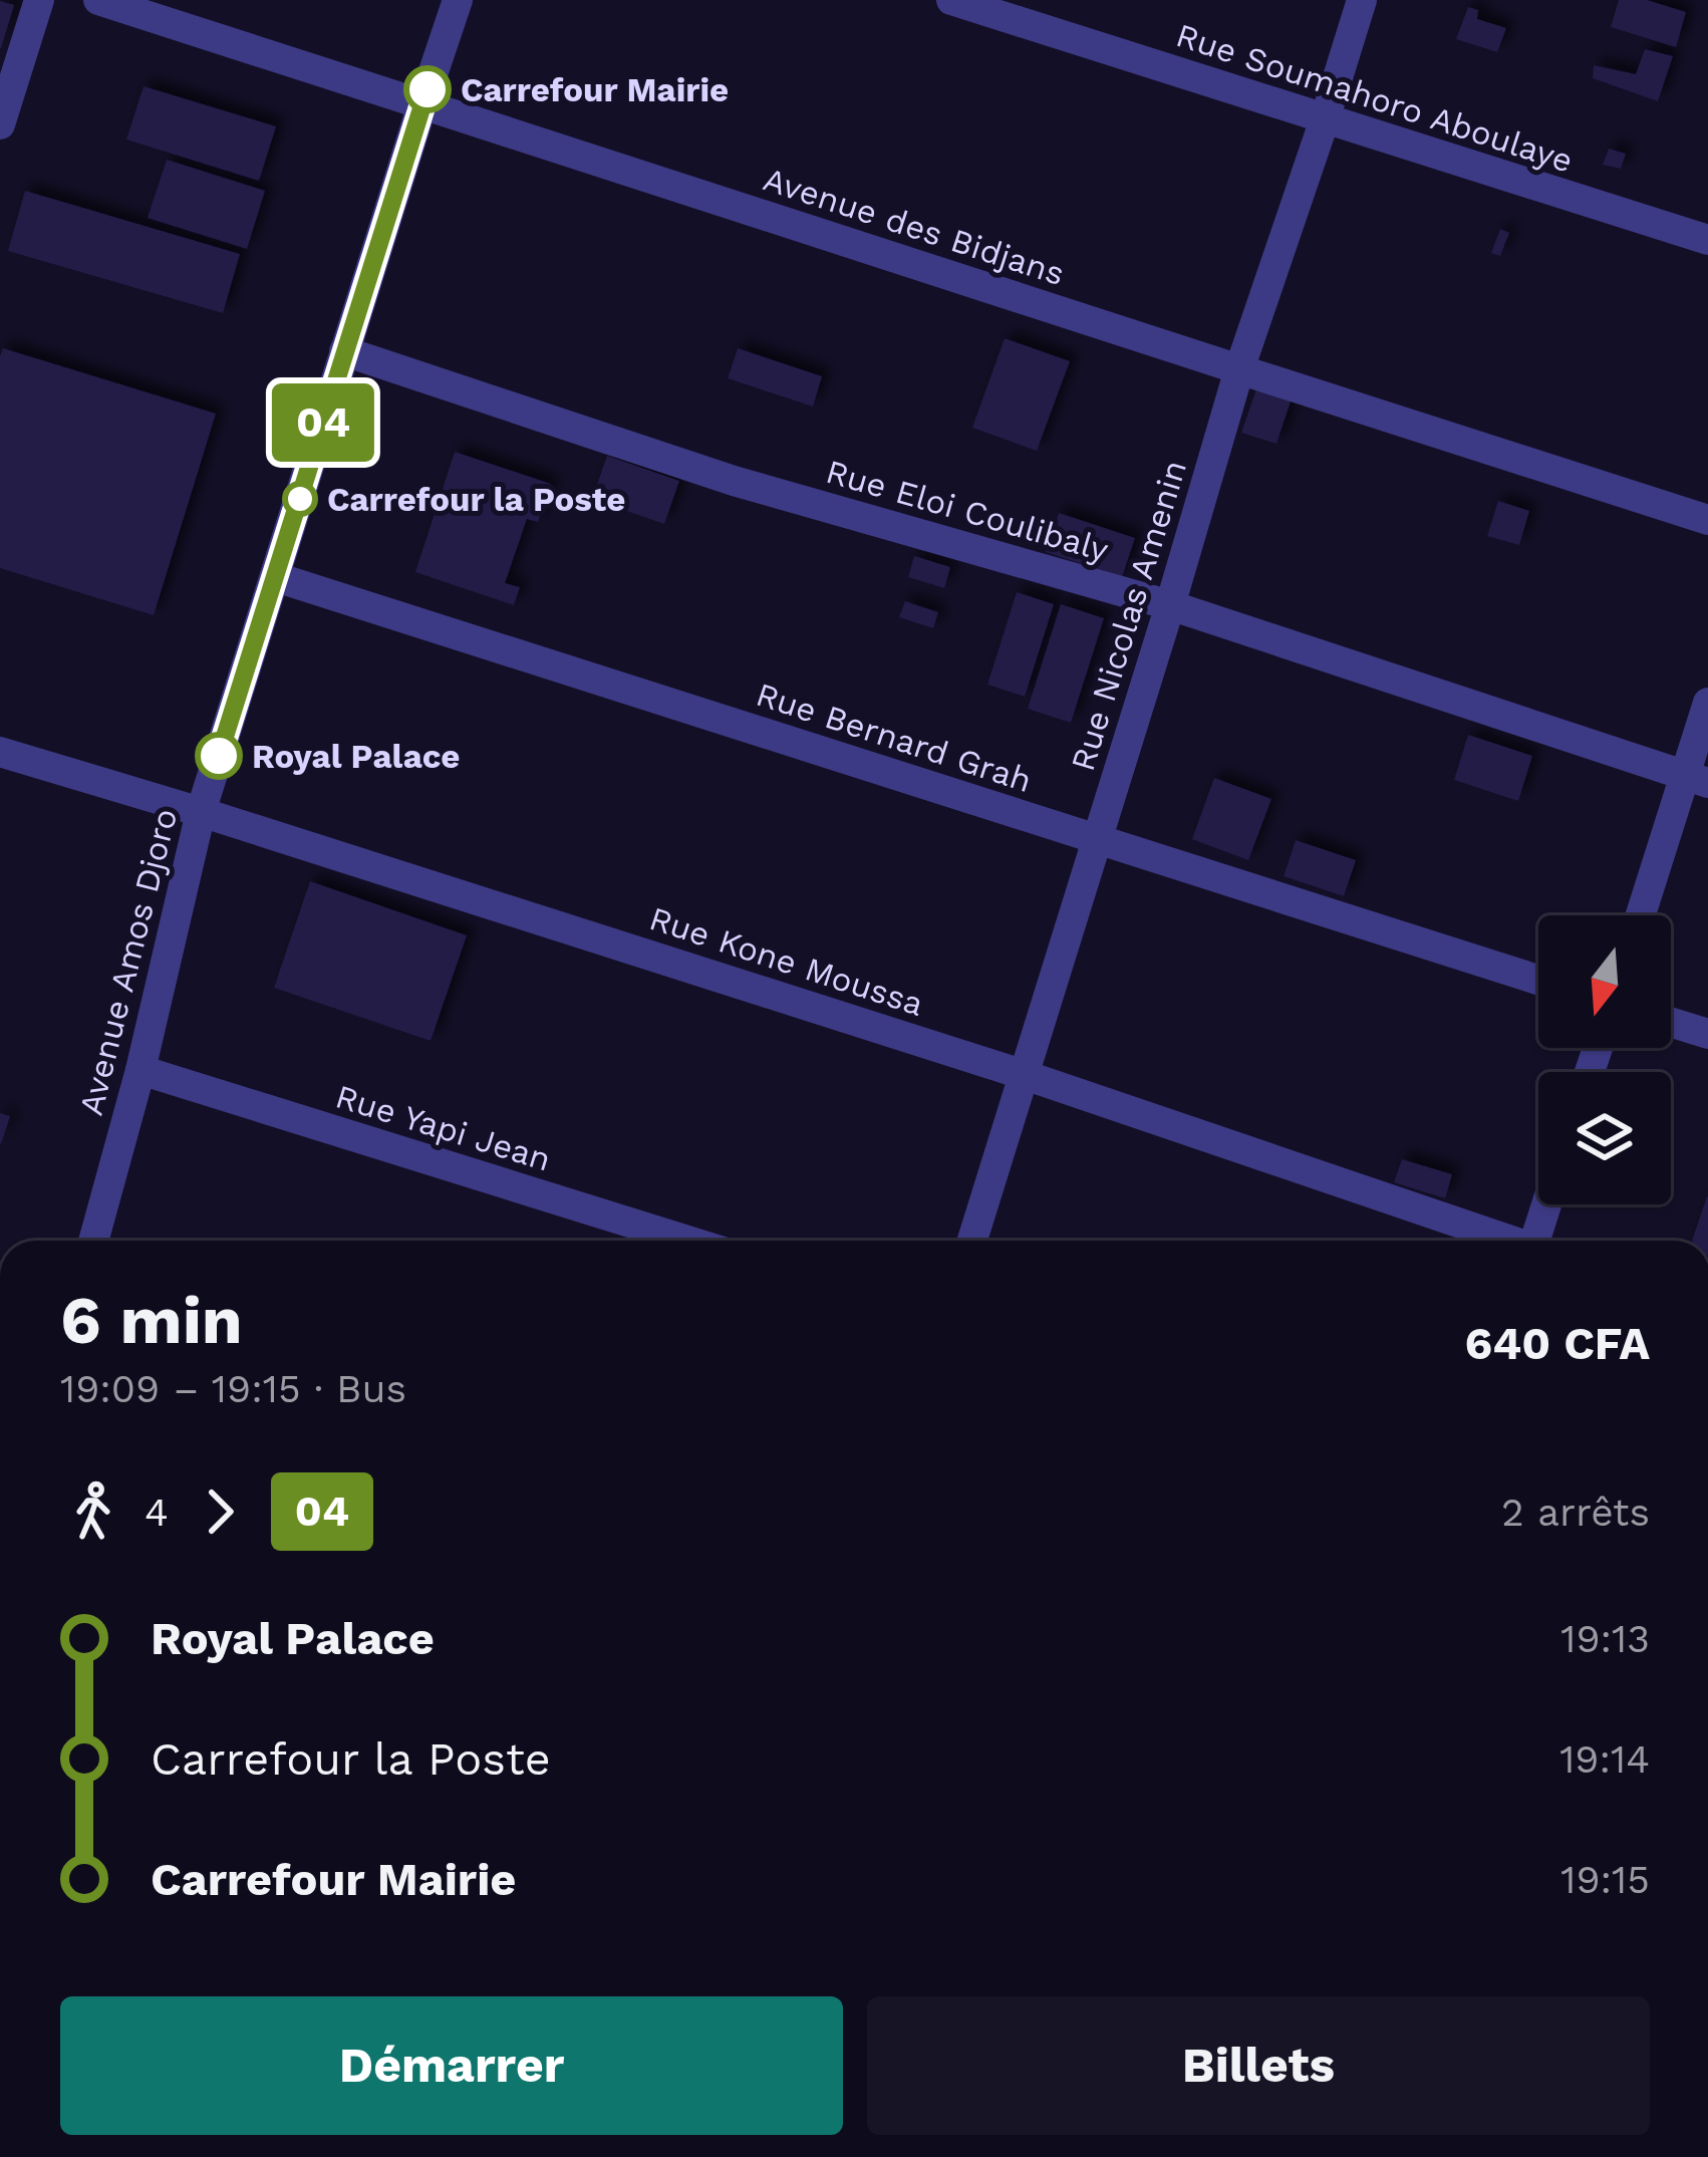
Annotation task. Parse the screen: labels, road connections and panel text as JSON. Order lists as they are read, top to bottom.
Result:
{
  "streets": {
    "street": [
      "Rue Soumahoro Aboulaye",
      "Avenue des Bidjans",
      "Rue Eloi Coulibaly",
      "Rue Nicolas Amenin",
      "Rue Bernard Grah",
      "Rue Kone Moussa",
      "Avenue Amos Djoro",
      "Rue Yapi Jean"
    ]
  },
  "crossings": [
    ["Rue Soumahoro Aboulaye", "Rue Nicolas Amenin"],
    ["Avenue des Bidjans", "Rue Nicolas Amenin"],
    ["Avenue des Bidjans", "Avenue Amos Djoro"],
    ["Rue Eloi Coulibaly", "Rue Nicolas Amenin"],
    ["Rue Eloi Coulibaly", "Avenue Amos Djoro"],
    ["Rue Nicolas Amenin", "Rue Bernard Grah"],
    ["Rue Nicolas Amenin", "Rue Kone Moussa"],
    ["Rue Bernard Grah", "Avenue Amos Djoro"],
    ["Rue Kone Moussa", "Avenue Amos Djoro"],
    ["Avenue Amos Djoro", "Rue Yapi Jean"]
  ],
  "places": ["Carrefour Mairie", "Carrefour la Poste", "Royal Palace"],
  "lines": ["bus line 04"],
  "north": "bottom",
  "page": {
    "on_map": "04",
    "heading": ["6 min", "19:09 – 19:15 · Bus", "640 CFA"],
    "legs": ["4", "04", "2 arrêts"],
    "list": [
      {
        "name": "Royal Palace",
        "value": "19:13"
      },
      {
        "name": "Carrefour la Poste",
        "value": "19:14"
      },
      {
        "name": "Carrefour Mairie",
        "value": "19:15"
      }
    ],
    "buttons": ["Démarrer", "Billets"]
  }
}
